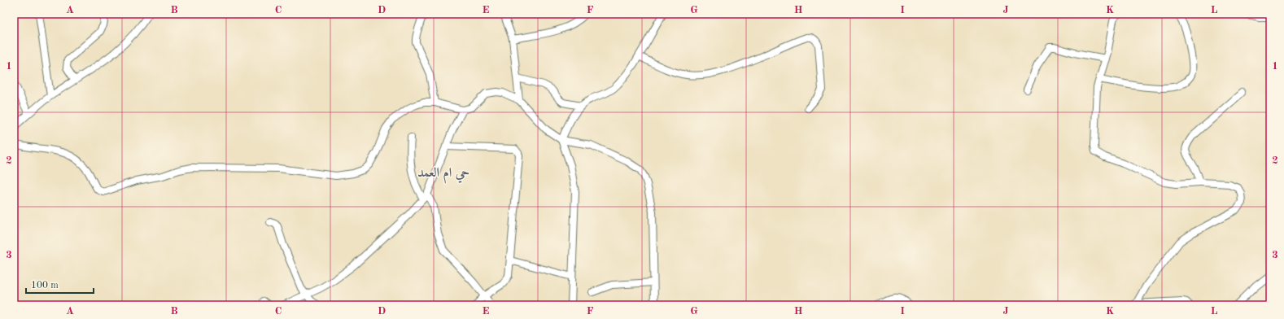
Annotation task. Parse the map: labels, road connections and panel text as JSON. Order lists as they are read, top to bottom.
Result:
{
  "districts": ["حي ام العمد"],
  "scale_bar": "100 m",
  "grid": {
    "columns": [
      "A",
      "B",
      "C",
      "D",
      "E",
      "F",
      "G",
      "H",
      "I",
      "J",
      "K",
      "L"
    ],
    "rows": ["1", "2", "3"]
  }
}
